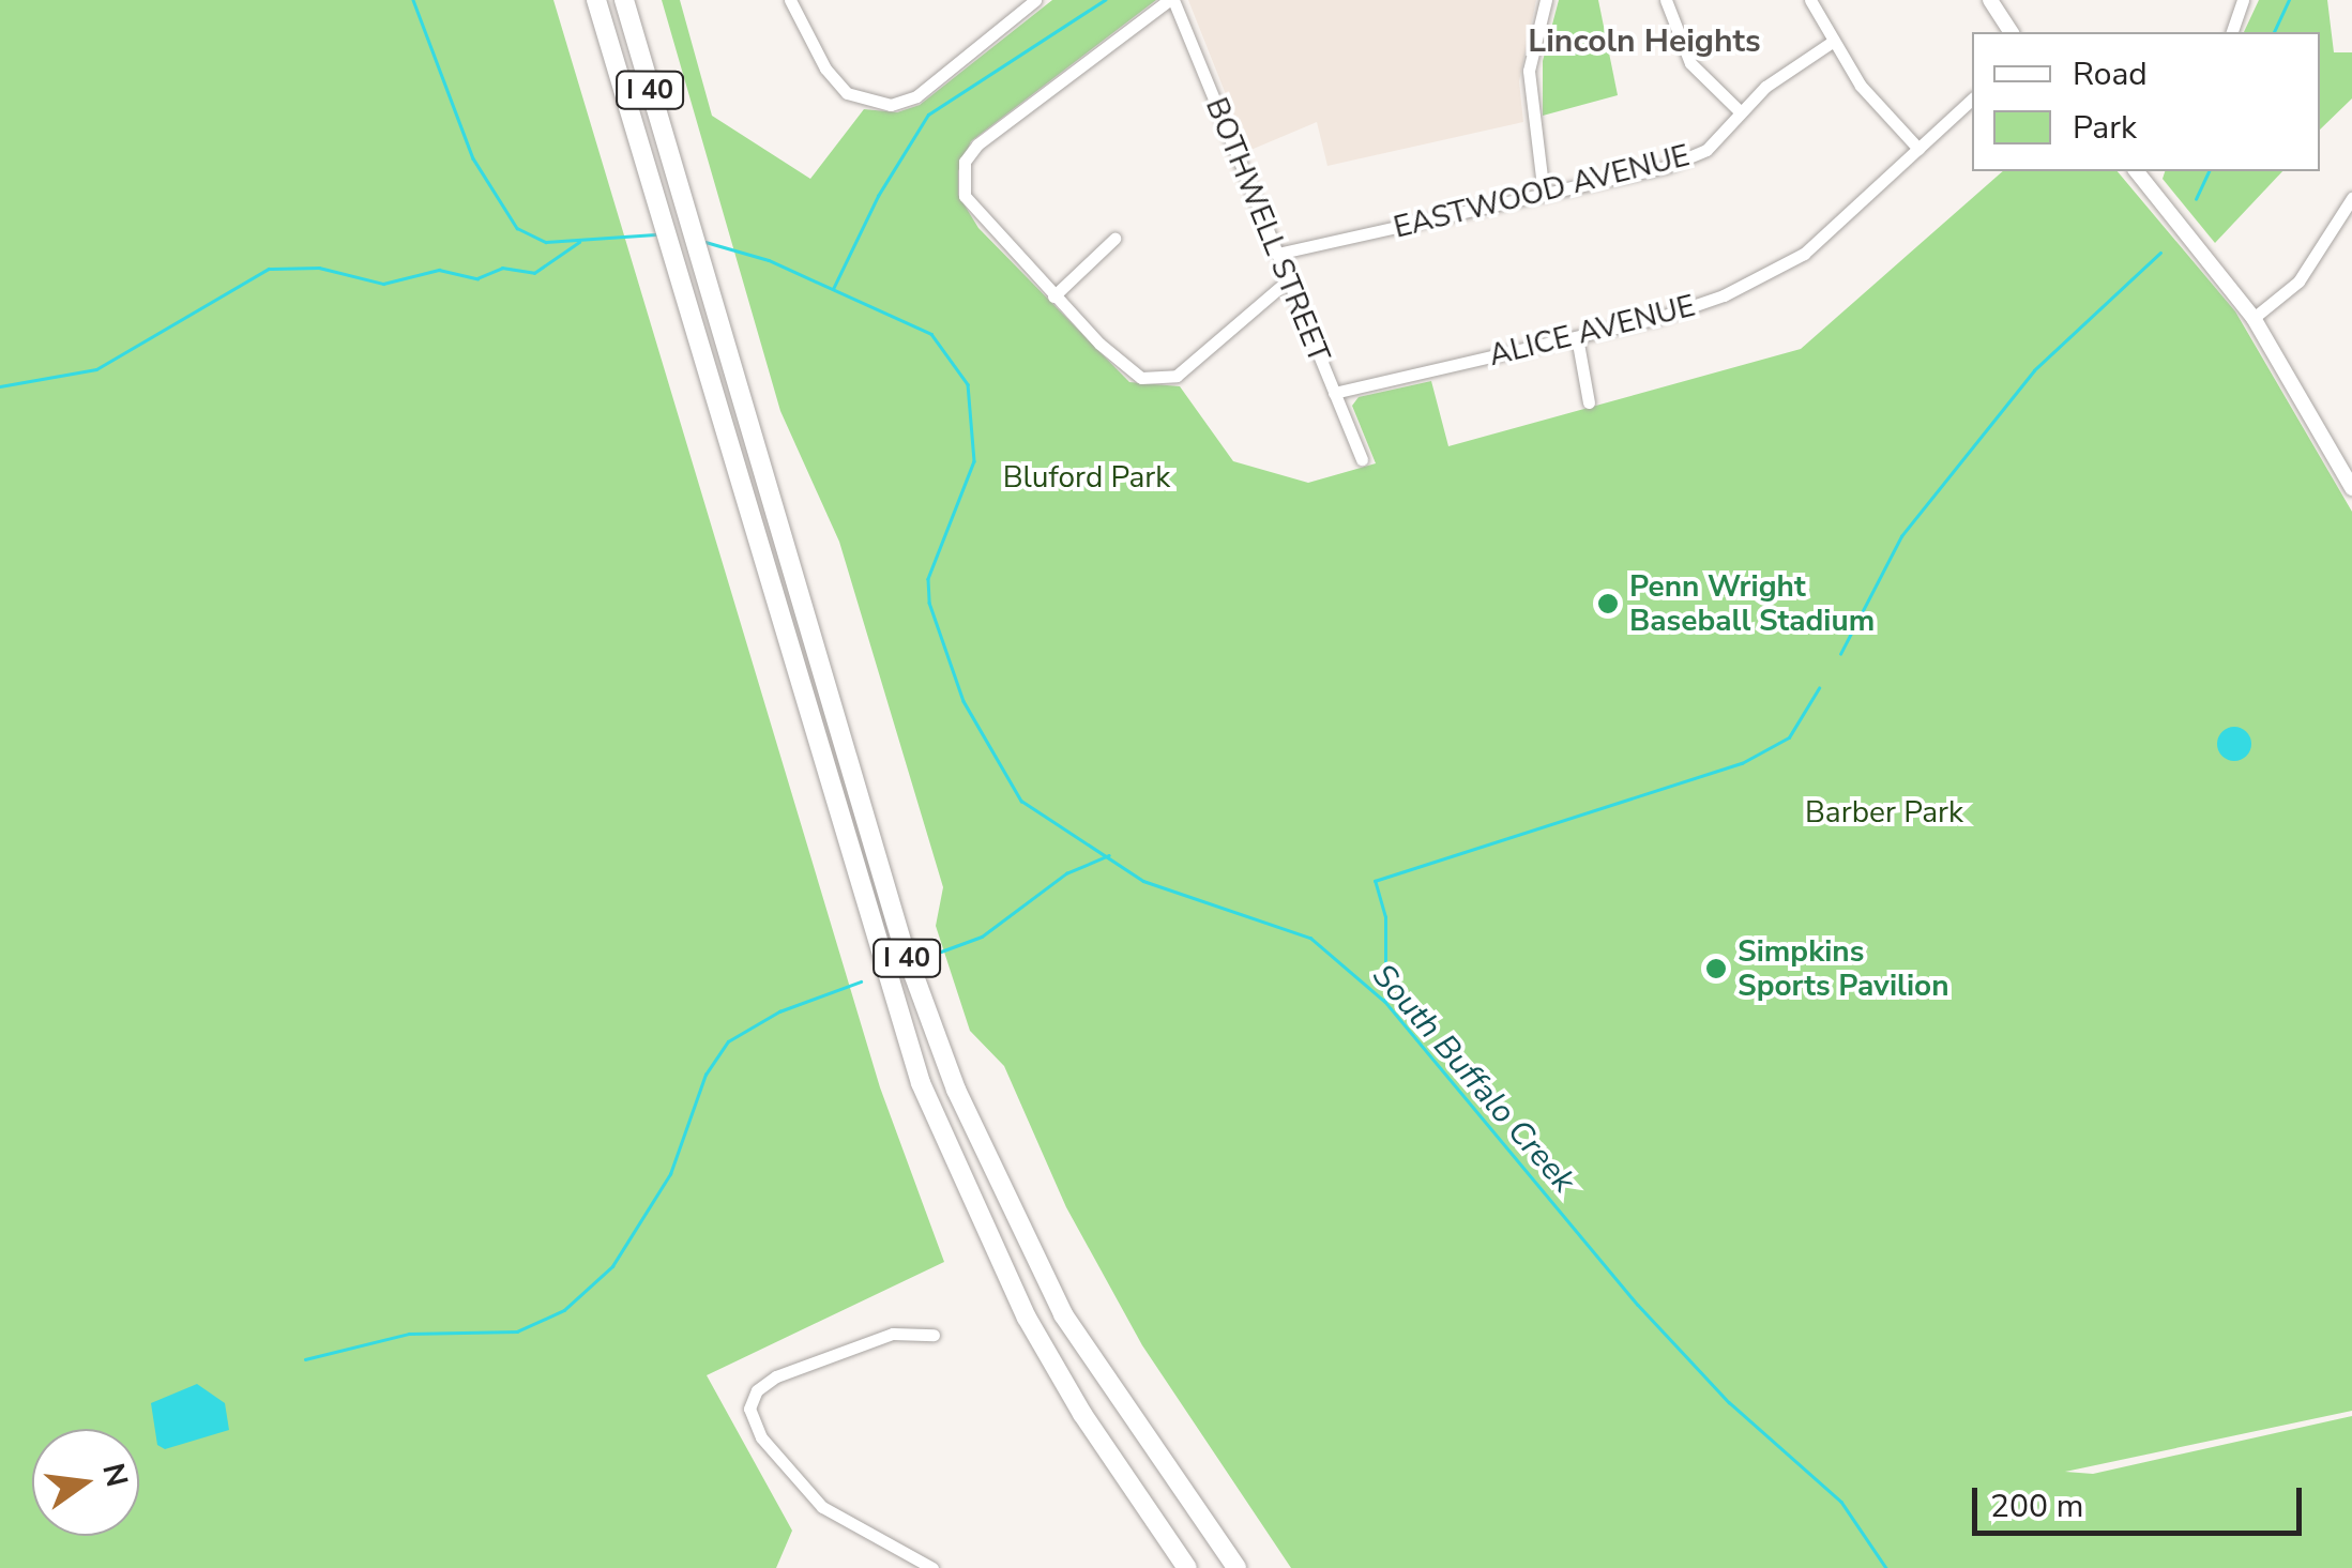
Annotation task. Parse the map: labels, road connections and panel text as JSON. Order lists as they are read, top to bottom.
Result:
{
  "streets": {
    "highway": ["I 40"],
    "street": ["EASTWOOD AVENUE", "BOTHWELL STREET", "ALICE AVENUE"]
  },
  "crossings": [
    ["EASTWOOD AVENUE", "BOTHWELL STREET"],
    ["BOTHWELL STREET", "ALICE AVENUE"]
  ],
  "districts": ["Lincoln Heights"],
  "water": ["South Buffalo Creek"],
  "parks": ["Bluford Park", "Barber Park"],
  "places": ["Penn Wright Baseball Stadium", "Simpkins Sports Pavilion"],
  "legend": ["Road", "Park"],
  "scale_bar": "200 m",
  "north": "right"
}
